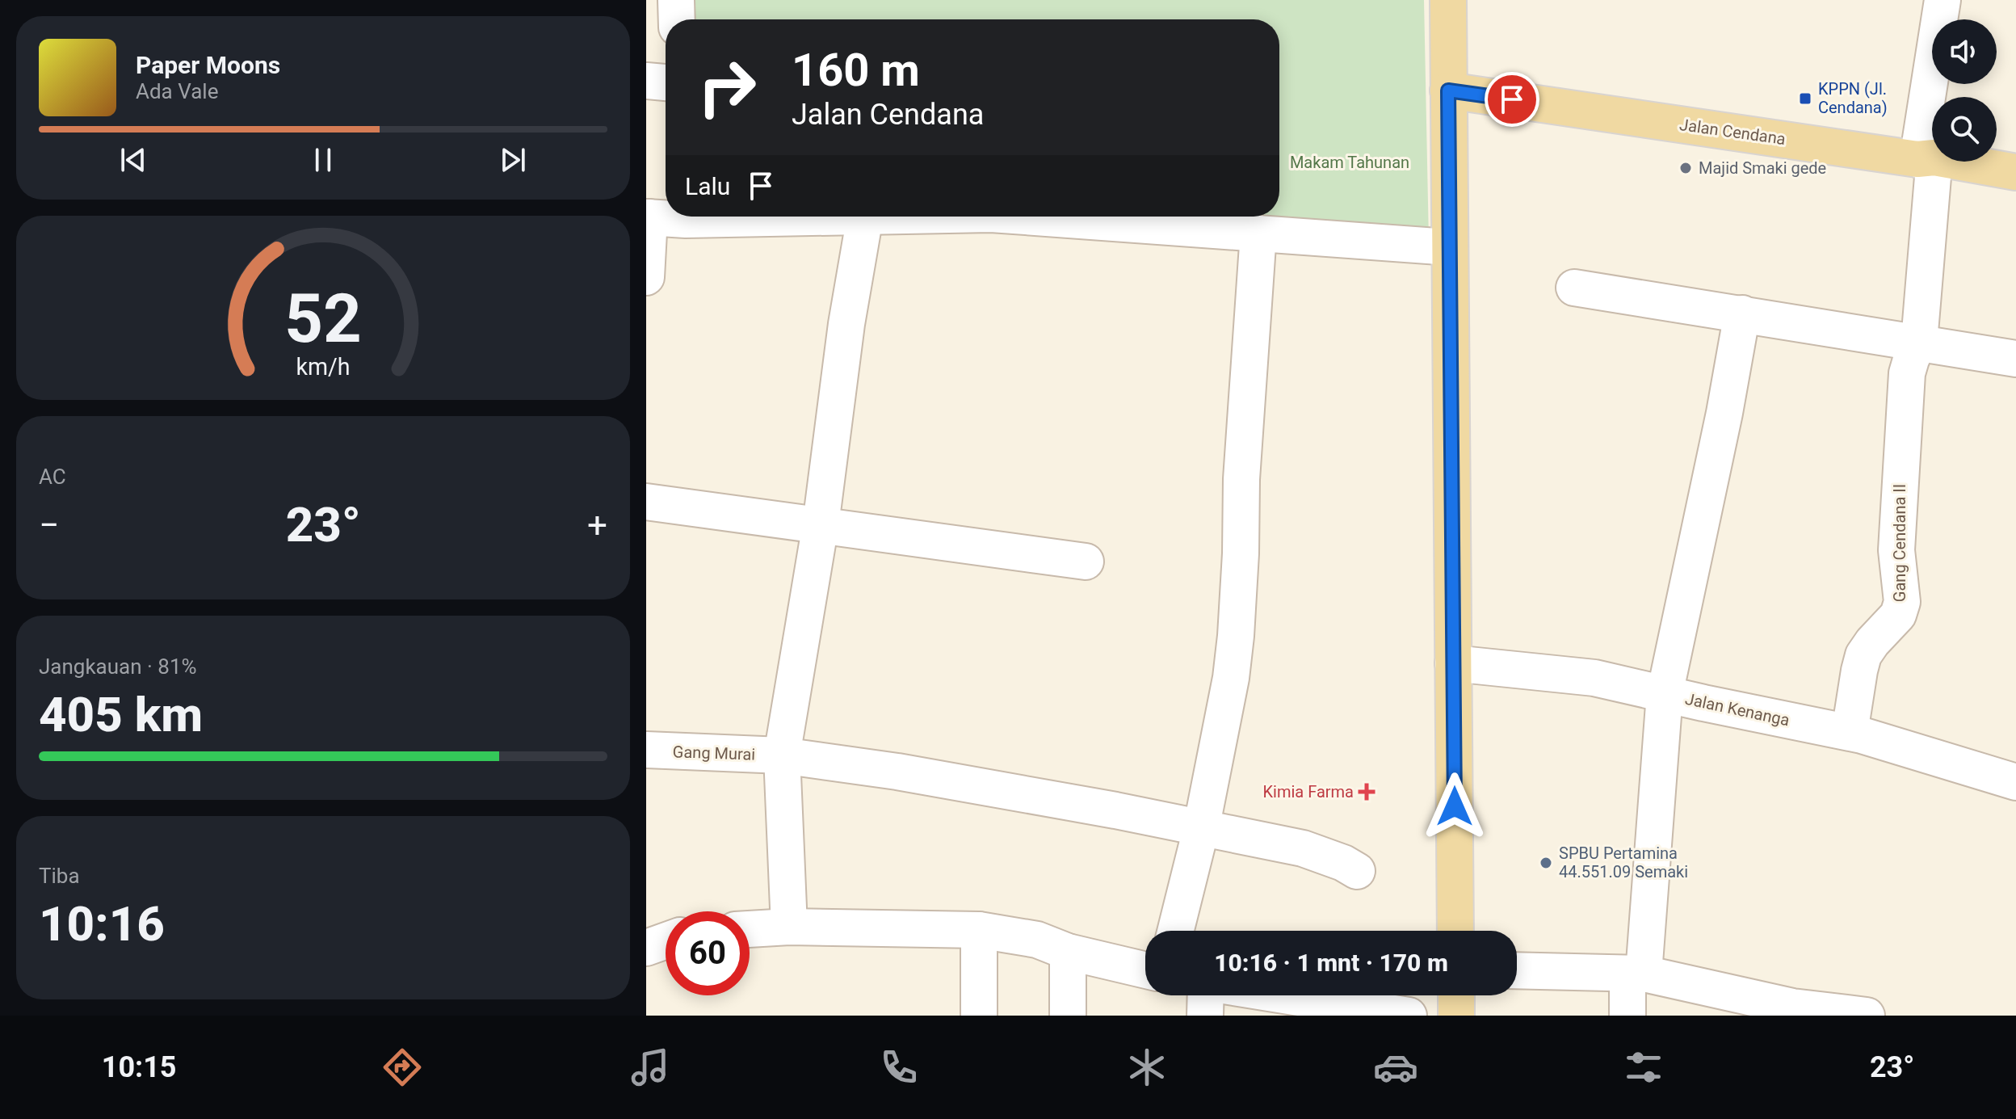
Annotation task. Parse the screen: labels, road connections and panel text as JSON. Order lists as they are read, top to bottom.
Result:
{
  "streets": {
    "main road": ["Jalan Cendana"],
    "street": ["Gang Cendana II", "Jalan Kenanga", "Gang Murai"]
  },
  "crossings": [
    ["Jalan Cendana", "Gang Cendana II"],
    ["Gang Cendana II", "Jalan Kenanga"]
  ],
  "parks": ["Makam Tahunan"],
  "places": {
    "transit": ["KPPN (Jl. Cendana)"],
    "other": ["Majid Smaki gede", "SPBU Pertamina 44.551.09 Semaki"],
    "health": ["Kimia Farma"]
  },
  "page": {
    "turn": ["160 m", "Jalan Cendana"],
    "song": ["Paper Moons", "Ada Vale"],
    "then": "Lalu",
    "tile": [
      "AC",
      ["Jangkauan · 81%", "405 km"],
      ["Tiba", "10:16"]
    ],
    "heat": ["−", "23°", "+"],
    "limit": "60",
    "trip": "10:16 · 1 mnt · 170 m",
    "tabs": ["10:15", "23°"],
    "gauge": ["52", "km/h"]
  }
}
